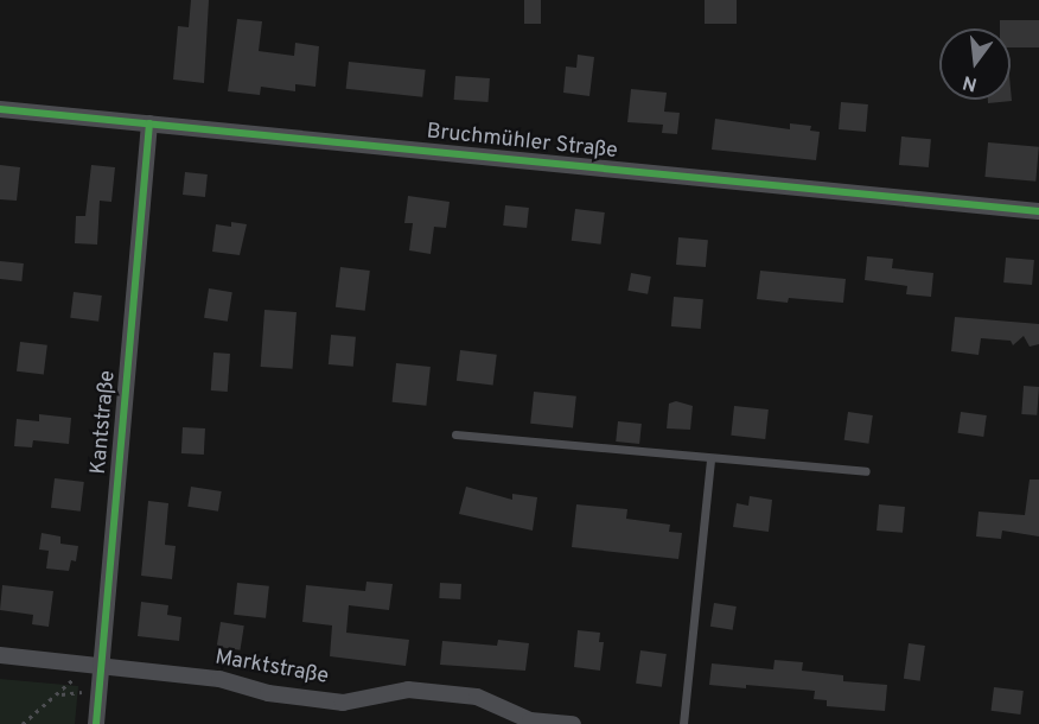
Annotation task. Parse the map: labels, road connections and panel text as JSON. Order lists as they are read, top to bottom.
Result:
{
  "streets": {
    "street": ["Bruchmühler Straße", "Kantstraße", "Marktstraße"]
  },
  "crossings": [
    ["Bruchmühler Straße", "Kantstraße"],
    ["Kantstraße", "Marktstraße"]
  ],
  "north": "bottom"
}
